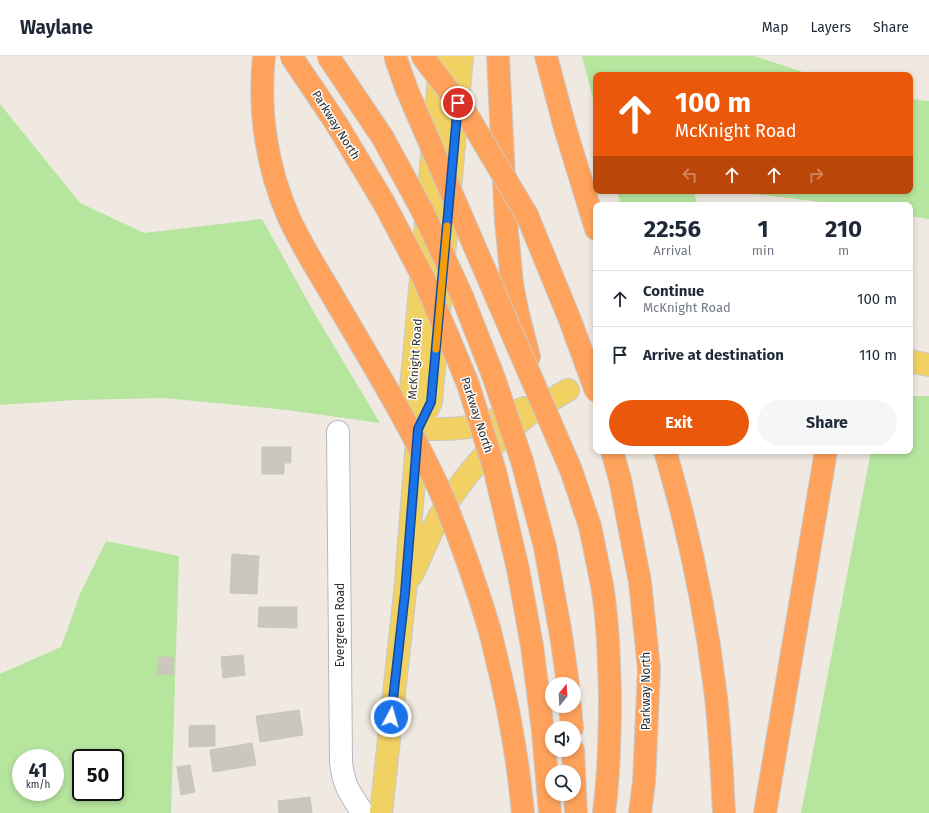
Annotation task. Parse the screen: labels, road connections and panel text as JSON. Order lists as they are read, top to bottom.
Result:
{
  "streets": {
    "highway": ["Parkway North"],
    "main road": ["McKnight Road"],
    "street": ["Evergreen Road"]
  },
  "north": "top",
  "page": {
    "header": "Waylane",
    "nav": ["Map", "Layers", "Share"],
    "turn": ["100 m", "McKnight Road"],
    "eta": [
      "22:56",
      "Arrival",
      "1",
      "min",
      "210",
      "m"
    ],
    "list": [
      {
        "name": "Continue",
        "note": "McKnight Road",
        "value": "100 m"
      },
      {
        "name": "Arrive at destination",
        "value": "110 m"
      }
    ],
    "buttons": ["Exit", "Share"],
    "speed": "41 km/h",
    "limit": "50"
  }
}
